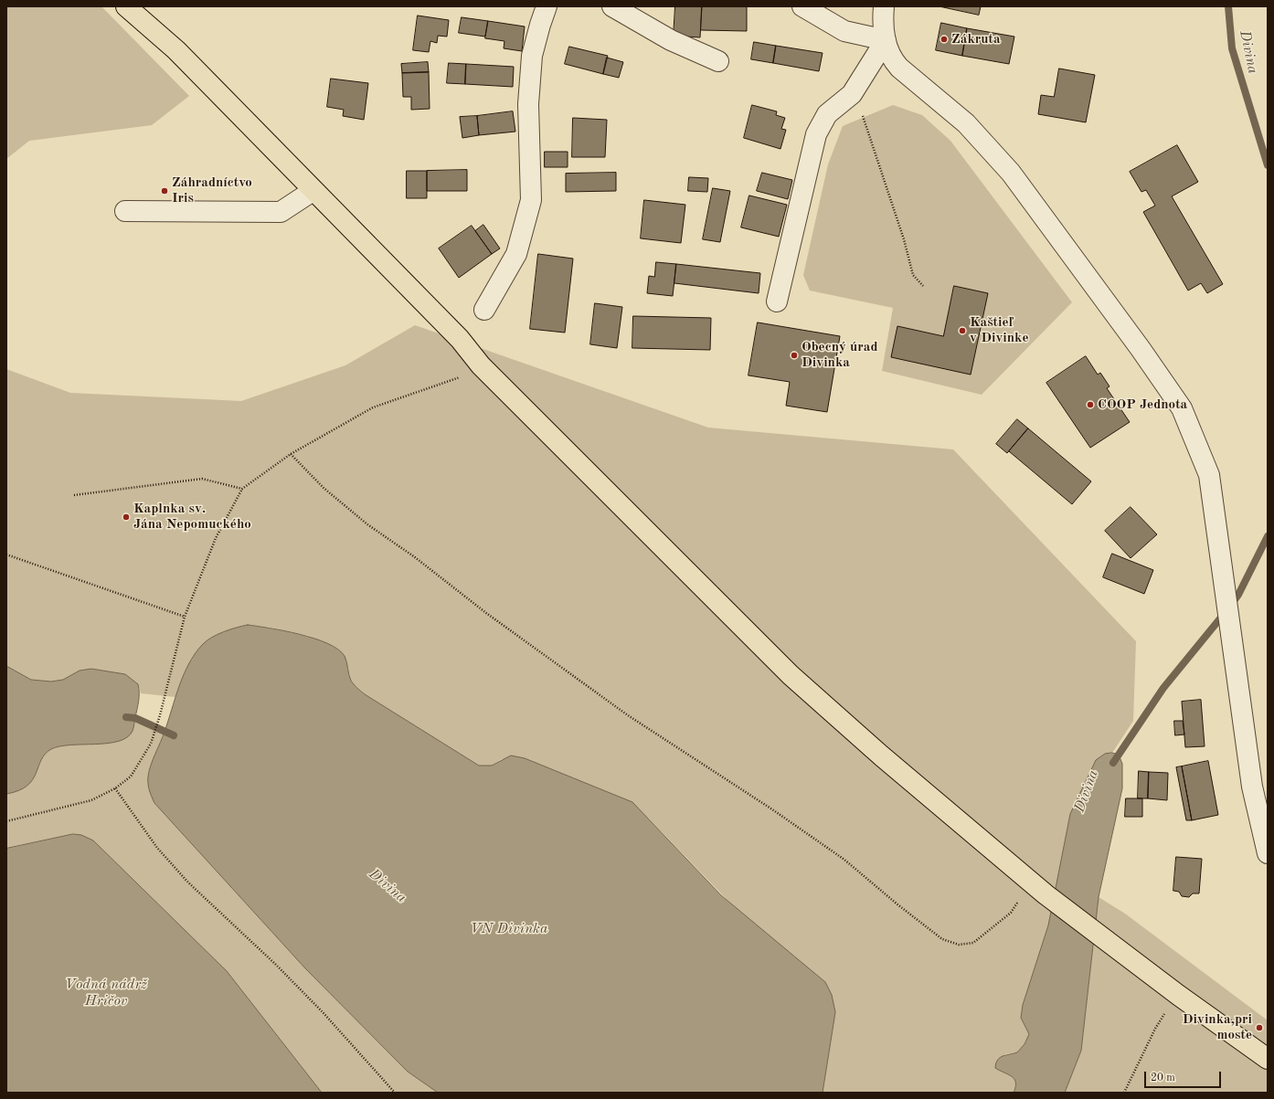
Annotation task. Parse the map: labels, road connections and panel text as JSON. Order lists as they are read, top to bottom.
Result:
{
  "water": ["Divina", "VN Divinka", "Vodná nádrž Hričov"],
  "places": [
    "Zákruta",
    "Záhradníctvo Iris",
    "Kaštieľ v Divinke",
    "Obecný úrad Divinka",
    "COOP Jednota",
    "Kaplnka sv. Jána Nepomuckého",
    "Divinka,pri moste"
  ],
  "scale_bar": "20 m"
}
